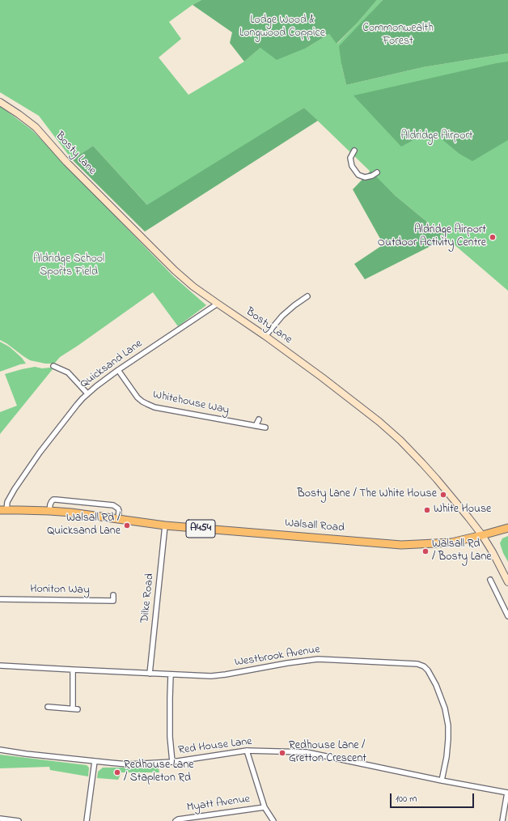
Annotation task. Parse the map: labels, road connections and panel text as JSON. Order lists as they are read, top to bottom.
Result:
{
  "streets": {
    "main road": ["Bosty Lane", "Walsall Road", "A454"],
    "street": [
      "Quicksand Lane",
      "Whitehouse Way",
      "Honiton Way",
      "Dilke Road",
      "Westbrook Avenue",
      "Red House Lane",
      "Myatt Avenue"
    ]
  },
  "crossings": [
    ["Bosty Lane", "Quicksand Lane"],
    ["Bosty Lane", "Walsall Road"],
    ["Quicksand Lane", "Whitehouse Way"],
    ["Quicksand Lane", "Walsall Road"],
    ["Walsall Road", "Dilke Road"],
    ["Dilke Road", "Westbrook Avenue"],
    ["Westbrook Avenue", "Red House Lane"]
  ],
  "parks": [
    "Lodge Wood & Longwood Coppice",
    "Commonwealth Forest",
    "Aldridge Airport",
    "Aldridge School Sports Field"
  ],
  "places": [
    "Aldridge Airport Outdoor Activity Centre",
    "Bosty Lane / The White House",
    "White House",
    "Walsall Rd / Quicksand Lane",
    "Walsall Rd / Bosty Lane",
    "Redhouse Lane / Gretton Crescent",
    "Redhouse Lane / Stapleton Rd"
  ],
  "scale_bar": "100 m"
}
